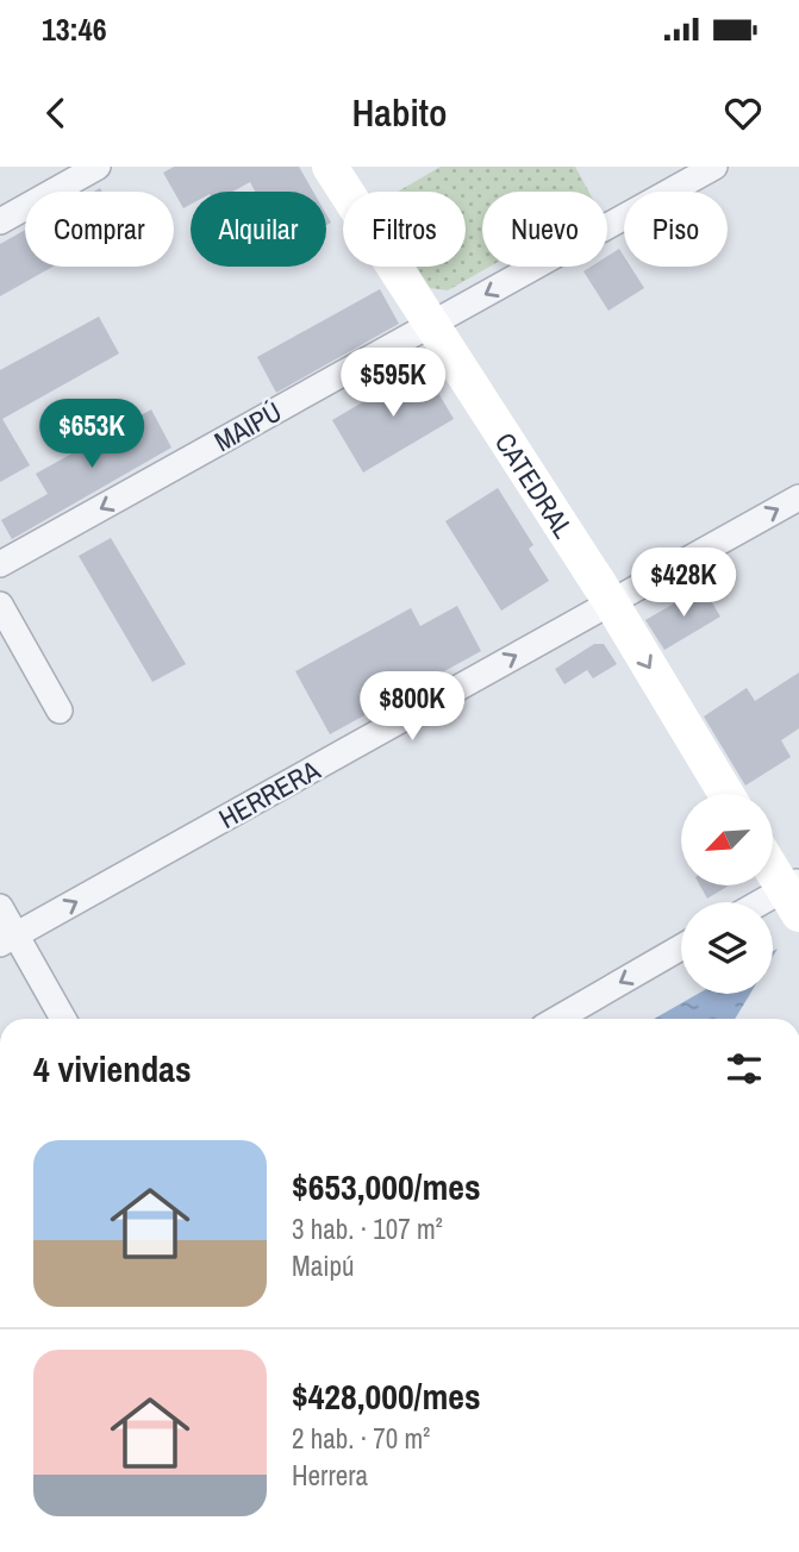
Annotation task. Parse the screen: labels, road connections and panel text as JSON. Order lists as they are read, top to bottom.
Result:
{
  "streets": {
    "main road": ["CATEDRAL"],
    "street": ["MAIPÚ", "HERRERA"]
  },
  "crossings": [
    ["MAIPÚ", "CATEDRAL"],
    ["CATEDRAL", "HERRERA"]
  ],
  "one_way": ["MAIPÚ", "HERRERA"],
  "north": "bottom left",
  "page": {
    "status": "13:46",
    "header": "Habito",
    "chip": [
      "Comprar",
      "Alquilar",
      "Filtros",
      "Nuevo",
      "Piso"
    ],
    "price": [
      "$595K",
      "$653K",
      "$428K",
      "$800K"
    ],
    "heading": "4 viviendas",
    "list": [
      {
        "name": "$653,000/mes",
        "note": "3 hab. · 107 m² · Maipú"
      },
      {
        "name": "$428,000/mes",
        "note": "2 hab. · 70 m² · Herrera"
      }
    ]
  }
}
